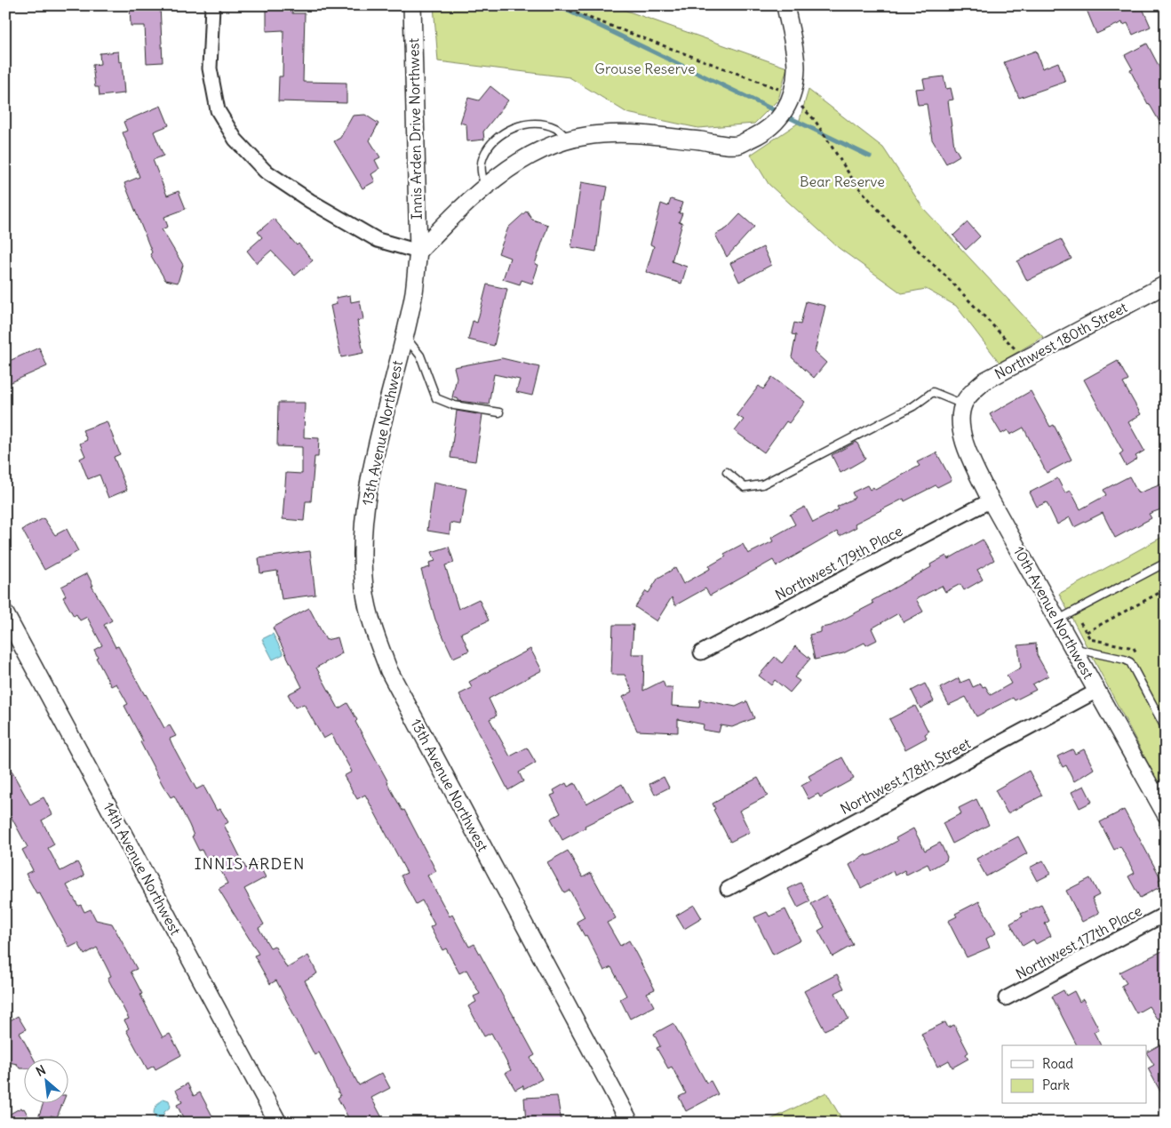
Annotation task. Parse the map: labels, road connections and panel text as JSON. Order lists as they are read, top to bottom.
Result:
{
  "streets": {
    "street": [
      "Innis Arden Drive Northwest",
      "Northwest 180th Street",
      "13th Avenue Northwest",
      "Northwest 179th Place",
      "10th Avenue Northwest",
      "Northwest 178th Street",
      "14th Avenue Northwest",
      "Northwest 177th Place"
    ]
  },
  "crossings": [
    ["Innis Arden Drive Northwest", "13th Avenue Northwest"],
    ["Northwest 180th Street", "10th Avenue Northwest"],
    ["Northwest 179th Place", "10th Avenue Northwest"],
    ["10th Avenue Northwest", "Northwest 178th Street"]
  ],
  "districts": ["INNIS ARDEN"],
  "parks": ["Grouse Reserve", "Bear Reserve"],
  "legend": ["Road", "Park"],
  "north": "top left"
}
